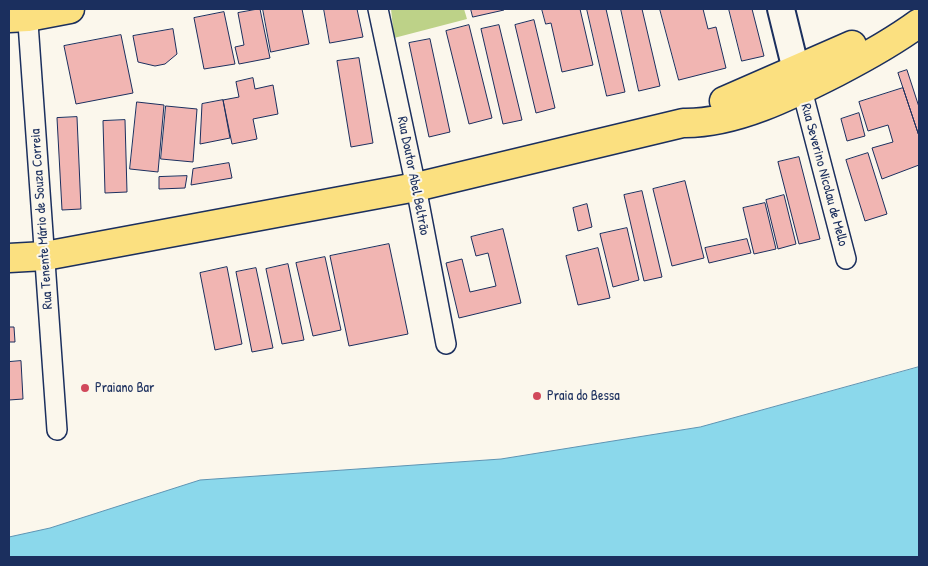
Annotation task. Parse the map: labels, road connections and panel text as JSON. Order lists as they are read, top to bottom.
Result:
{
  "streets": {
    "main road": ["Rua Severino Nicolau de Mello"],
    "street": ["Rua Doutor Abel Beltrão", "Rua Tenente Mário de Souza Correia"]
  },
  "places": ["Praiano Bar", "Praia do Bessa"]
}
